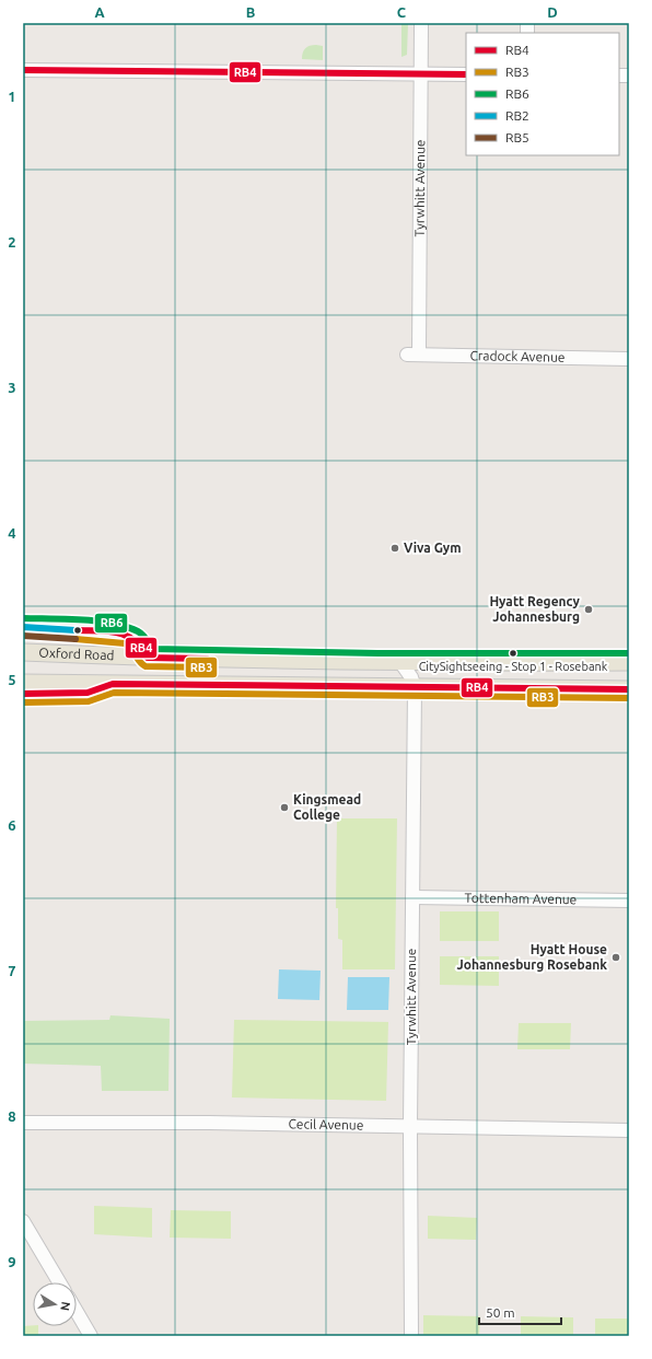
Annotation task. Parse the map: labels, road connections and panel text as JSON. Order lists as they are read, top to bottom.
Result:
{
  "streets": {
    "main road": ["Oxford Road"],
    "street": [
      "Tyrwhitt Avenue",
      "Cradock Avenue",
      "Tottenham Avenue",
      "Cecil Avenue"
    ]
  },
  "crossings": [
    ["Tyrwhitt Avenue", "Cradock Avenue"],
    ["Tyrwhitt Avenue", "Oxford Road"],
    ["Tyrwhitt Avenue", "Tottenham Avenue"],
    ["Tyrwhitt Avenue", "Cecil Avenue"]
  ],
  "places": [
    "Viva Gym",
    "Hyatt Regency Johannesburg",
    "CitySightseeing - Stop 1 - Rosebank",
    "Kingsmead College",
    "Hyatt House Johannesburg Rosebank"
  ],
  "lines": [
    "transit line RB4",
    "transit line RB6",
    "transit line RB2",
    "transit line RB5",
    "transit line RB3"
  ],
  "legend": [
    "RB4",
    "RB3",
    "RB6",
    "RB2",
    "RB5"
  ],
  "scale_bar": "50 m",
  "north": "right",
  "grid": {
    "columns": [
      "A",
      "B",
      "C",
      "D"
    ],
    "rows": [
      "1",
      "2",
      "3",
      "4",
      "5",
      "6",
      "7",
      "8",
      "9"
    ]
  }
}
